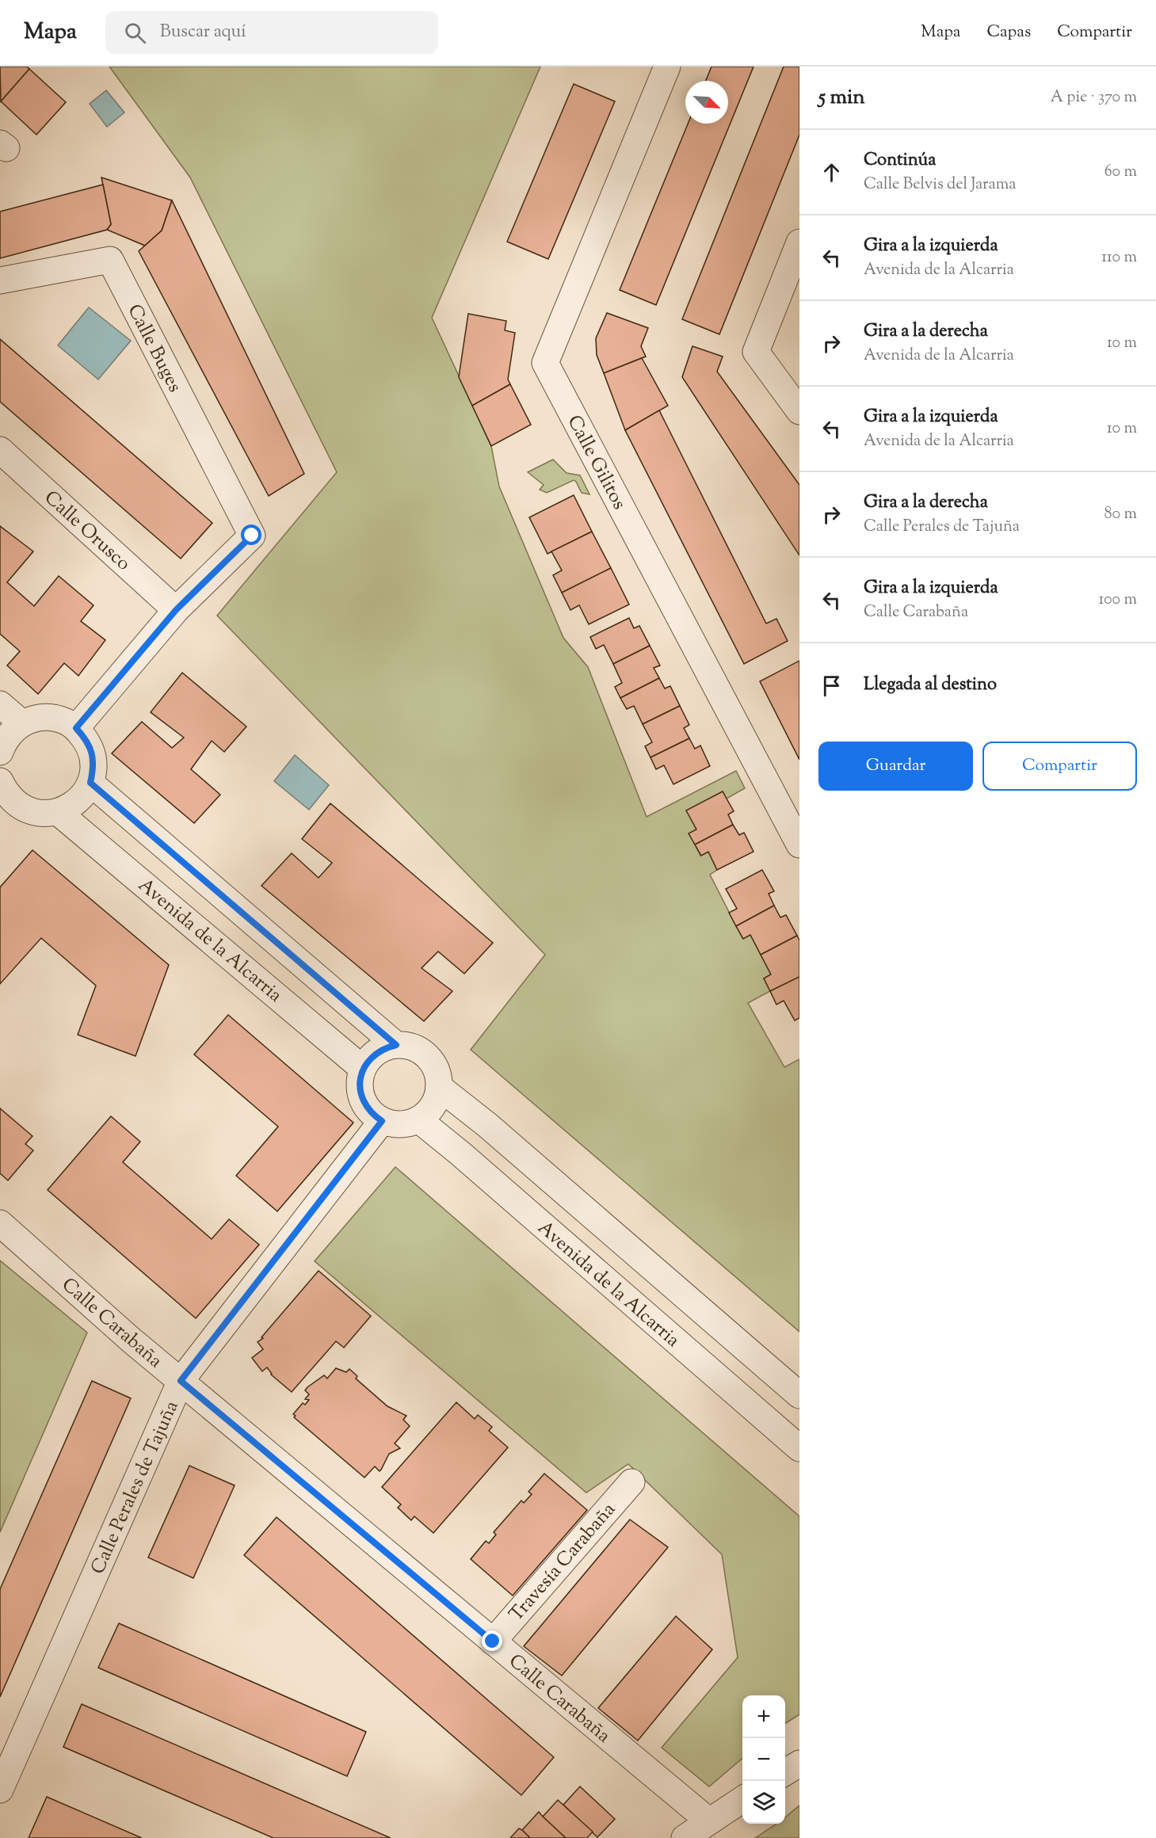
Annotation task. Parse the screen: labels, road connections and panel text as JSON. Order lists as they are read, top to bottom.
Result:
{
  "streets": {
    "street": [
      "Calle Buges",
      "Calle Gilitos",
      "Calle Orusco",
      "Avenida de la Alcarria",
      "Calle Carabaña",
      "Calle Perales de Tajuña",
      "Travesía Carabaña"
    ]
  },
  "crossings": [
    ["Calle Buges", "Calle Orusco"],
    ["Avenida de la Alcarria", "Calle Perales de Tajuña"],
    ["Calle Carabaña", "Calle Perales de Tajuña"],
    ["Calle Carabaña", "Travesía Carabaña"]
  ],
  "north": "bottom right",
  "page": {
    "header": "Mapa",
    "search": "Buscar aquí",
    "nav": ["Mapa", "Capas", "Compartir"],
    "heading": ["5 min", "A pie · 370 m"],
    "list": [
      ["Continúa", "Calle Belvis del Jarama", "60 m"],
      ["Gira a la izquierda", "Avenida de la Alcarria", "110 m"],
      ["Gira a la derecha", "Avenida de la Alcarria", "10 m"],
      ["Gira a la izquierda", "Avenida de la Alcarria", "10 m"],
      ["Gira a la derecha", "Calle Perales de Tajuña", "80 m"],
      ["Gira a la izquierda", "Calle Carabaña", "100 m"],
      "Llegada al destino"
    ],
    "buttons": ["Guardar", "Compartir"],
    "map_buttons": ["+", "−"]
  }
}
